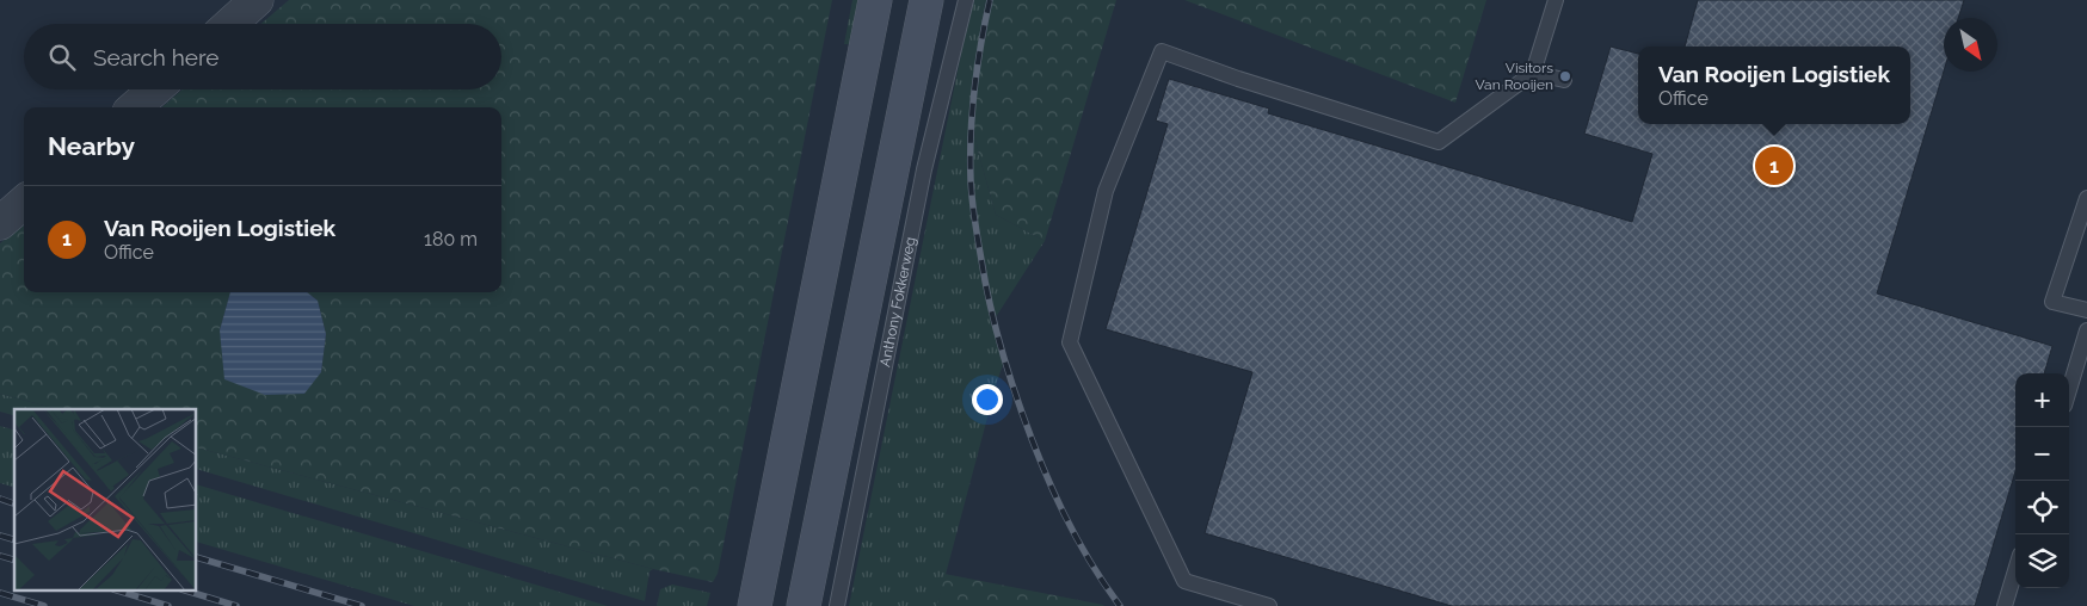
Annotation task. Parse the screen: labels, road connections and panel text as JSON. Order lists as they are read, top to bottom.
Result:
{
  "streets": {
    "lane": ["Anthony Fokkerweg"]
  },
  "places": ["Visitors Van Rooijen"],
  "north": "bottom right",
  "page": {
    "search": "Search here",
    "popup": ["Van Rooijen Logistiek", "Office"],
    "heading": "Nearby",
    "pins": "1",
    "list": [
      {
        "mark": "1",
        "name": "Van Rooijen Logistiek",
        "note": "Office",
        "value": "180 m"
      }
    ],
    "map_buttons": ["+", "−"]
  }
}
